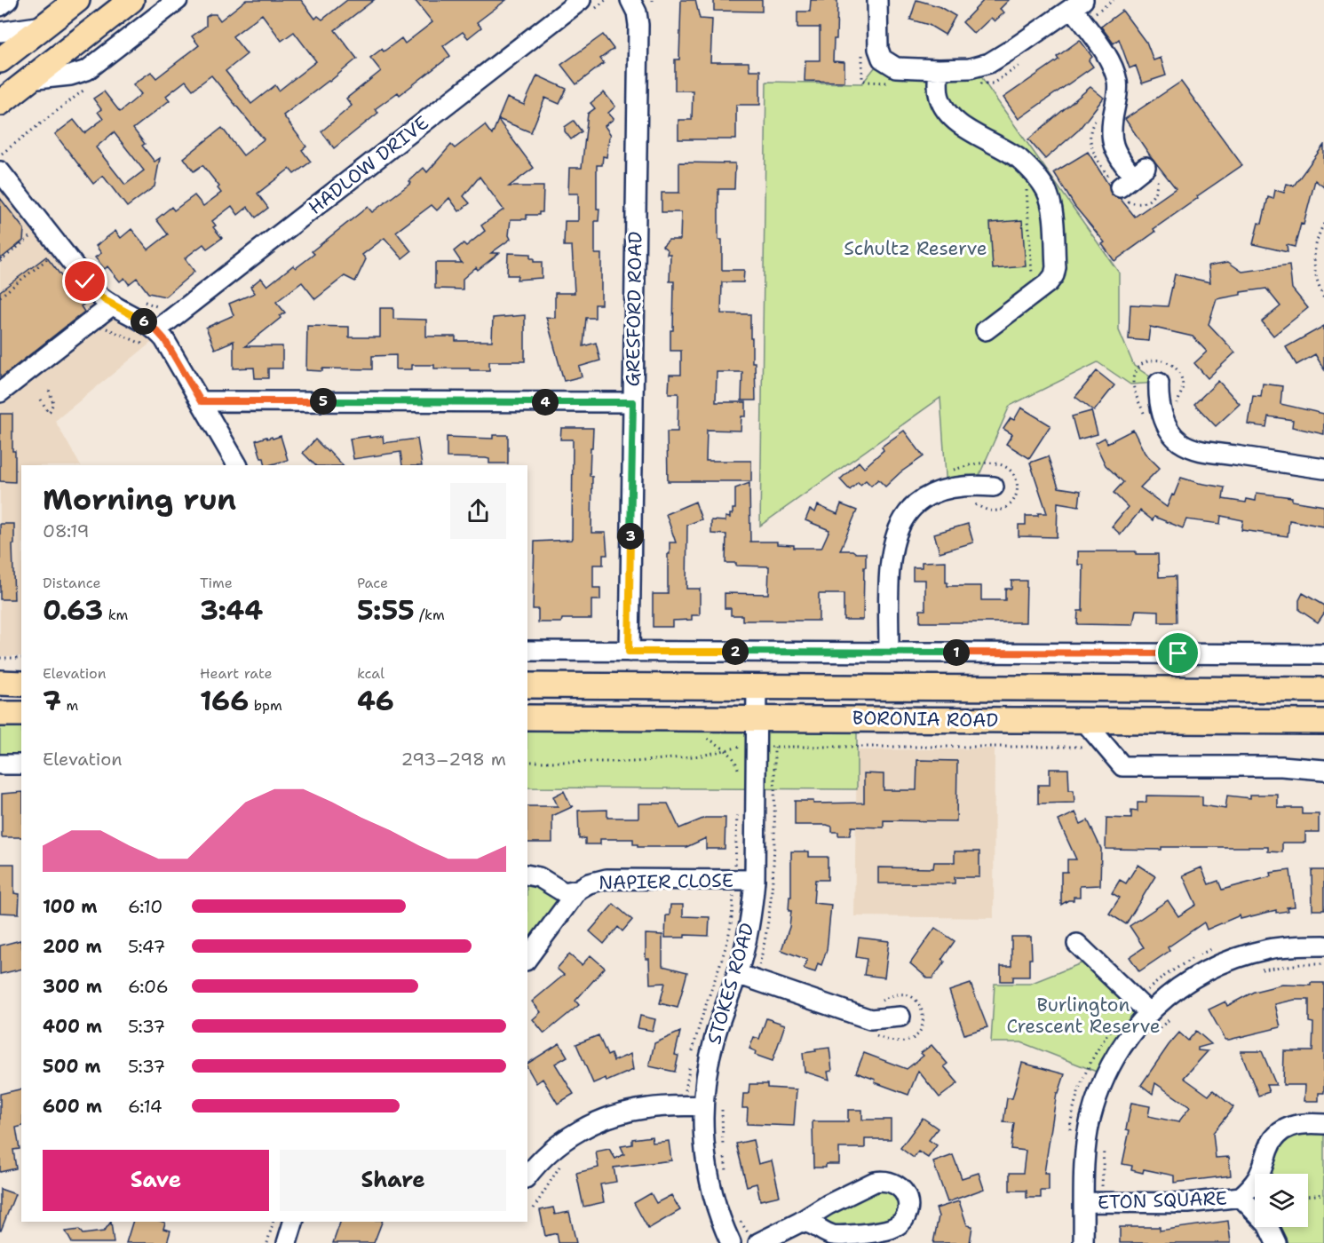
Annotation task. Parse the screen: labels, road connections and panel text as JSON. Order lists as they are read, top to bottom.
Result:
{
  "streets": {
    "main road": ["BORONIA ROAD"],
    "street": [
      "HADLOW DRIVE",
      "GRESFORD ROAD",
      "NAPIER CLOSE",
      "STOKES ROAD",
      "ETON SQUARE"
    ]
  },
  "crossings": [
    ["BORONIA ROAD", "STOKES ROAD"],
    ["NAPIER CLOSE", "STOKES ROAD"]
  ],
  "parks": ["Schultz Reserve", "Burlington Crescent Reserve"],
  "page": {
    "pins": [
      "6",
      "5",
      "4",
      "3",
      "2",
      "1"
    ],
    "heading": ["Morning run", "08:19"],
    "stats": [
      ["Distance", "0.63 km"],
      ["Time", "3:44"],
      ["Pace", "5:55 /km"],
      ["Elevation", "7 m"],
      ["Heart rate", "166 bpm"],
      ["kcal", "46"]
    ],
    "chart": ["Elevation", "293–298 m"],
    "list": [
      {
        "name": "100 m",
        "note": "6:10"
      },
      {
        "name": "200 m",
        "note": "5:47"
      },
      {
        "name": "300 m",
        "note": "6:06"
      },
      {
        "name": "400 m",
        "note": "5:37"
      },
      {
        "name": "500 m",
        "note": "5:37"
      },
      {
        "name": "600 m",
        "note": "6:14"
      }
    ],
    "buttons": ["Save", "Share"]
  }
}
